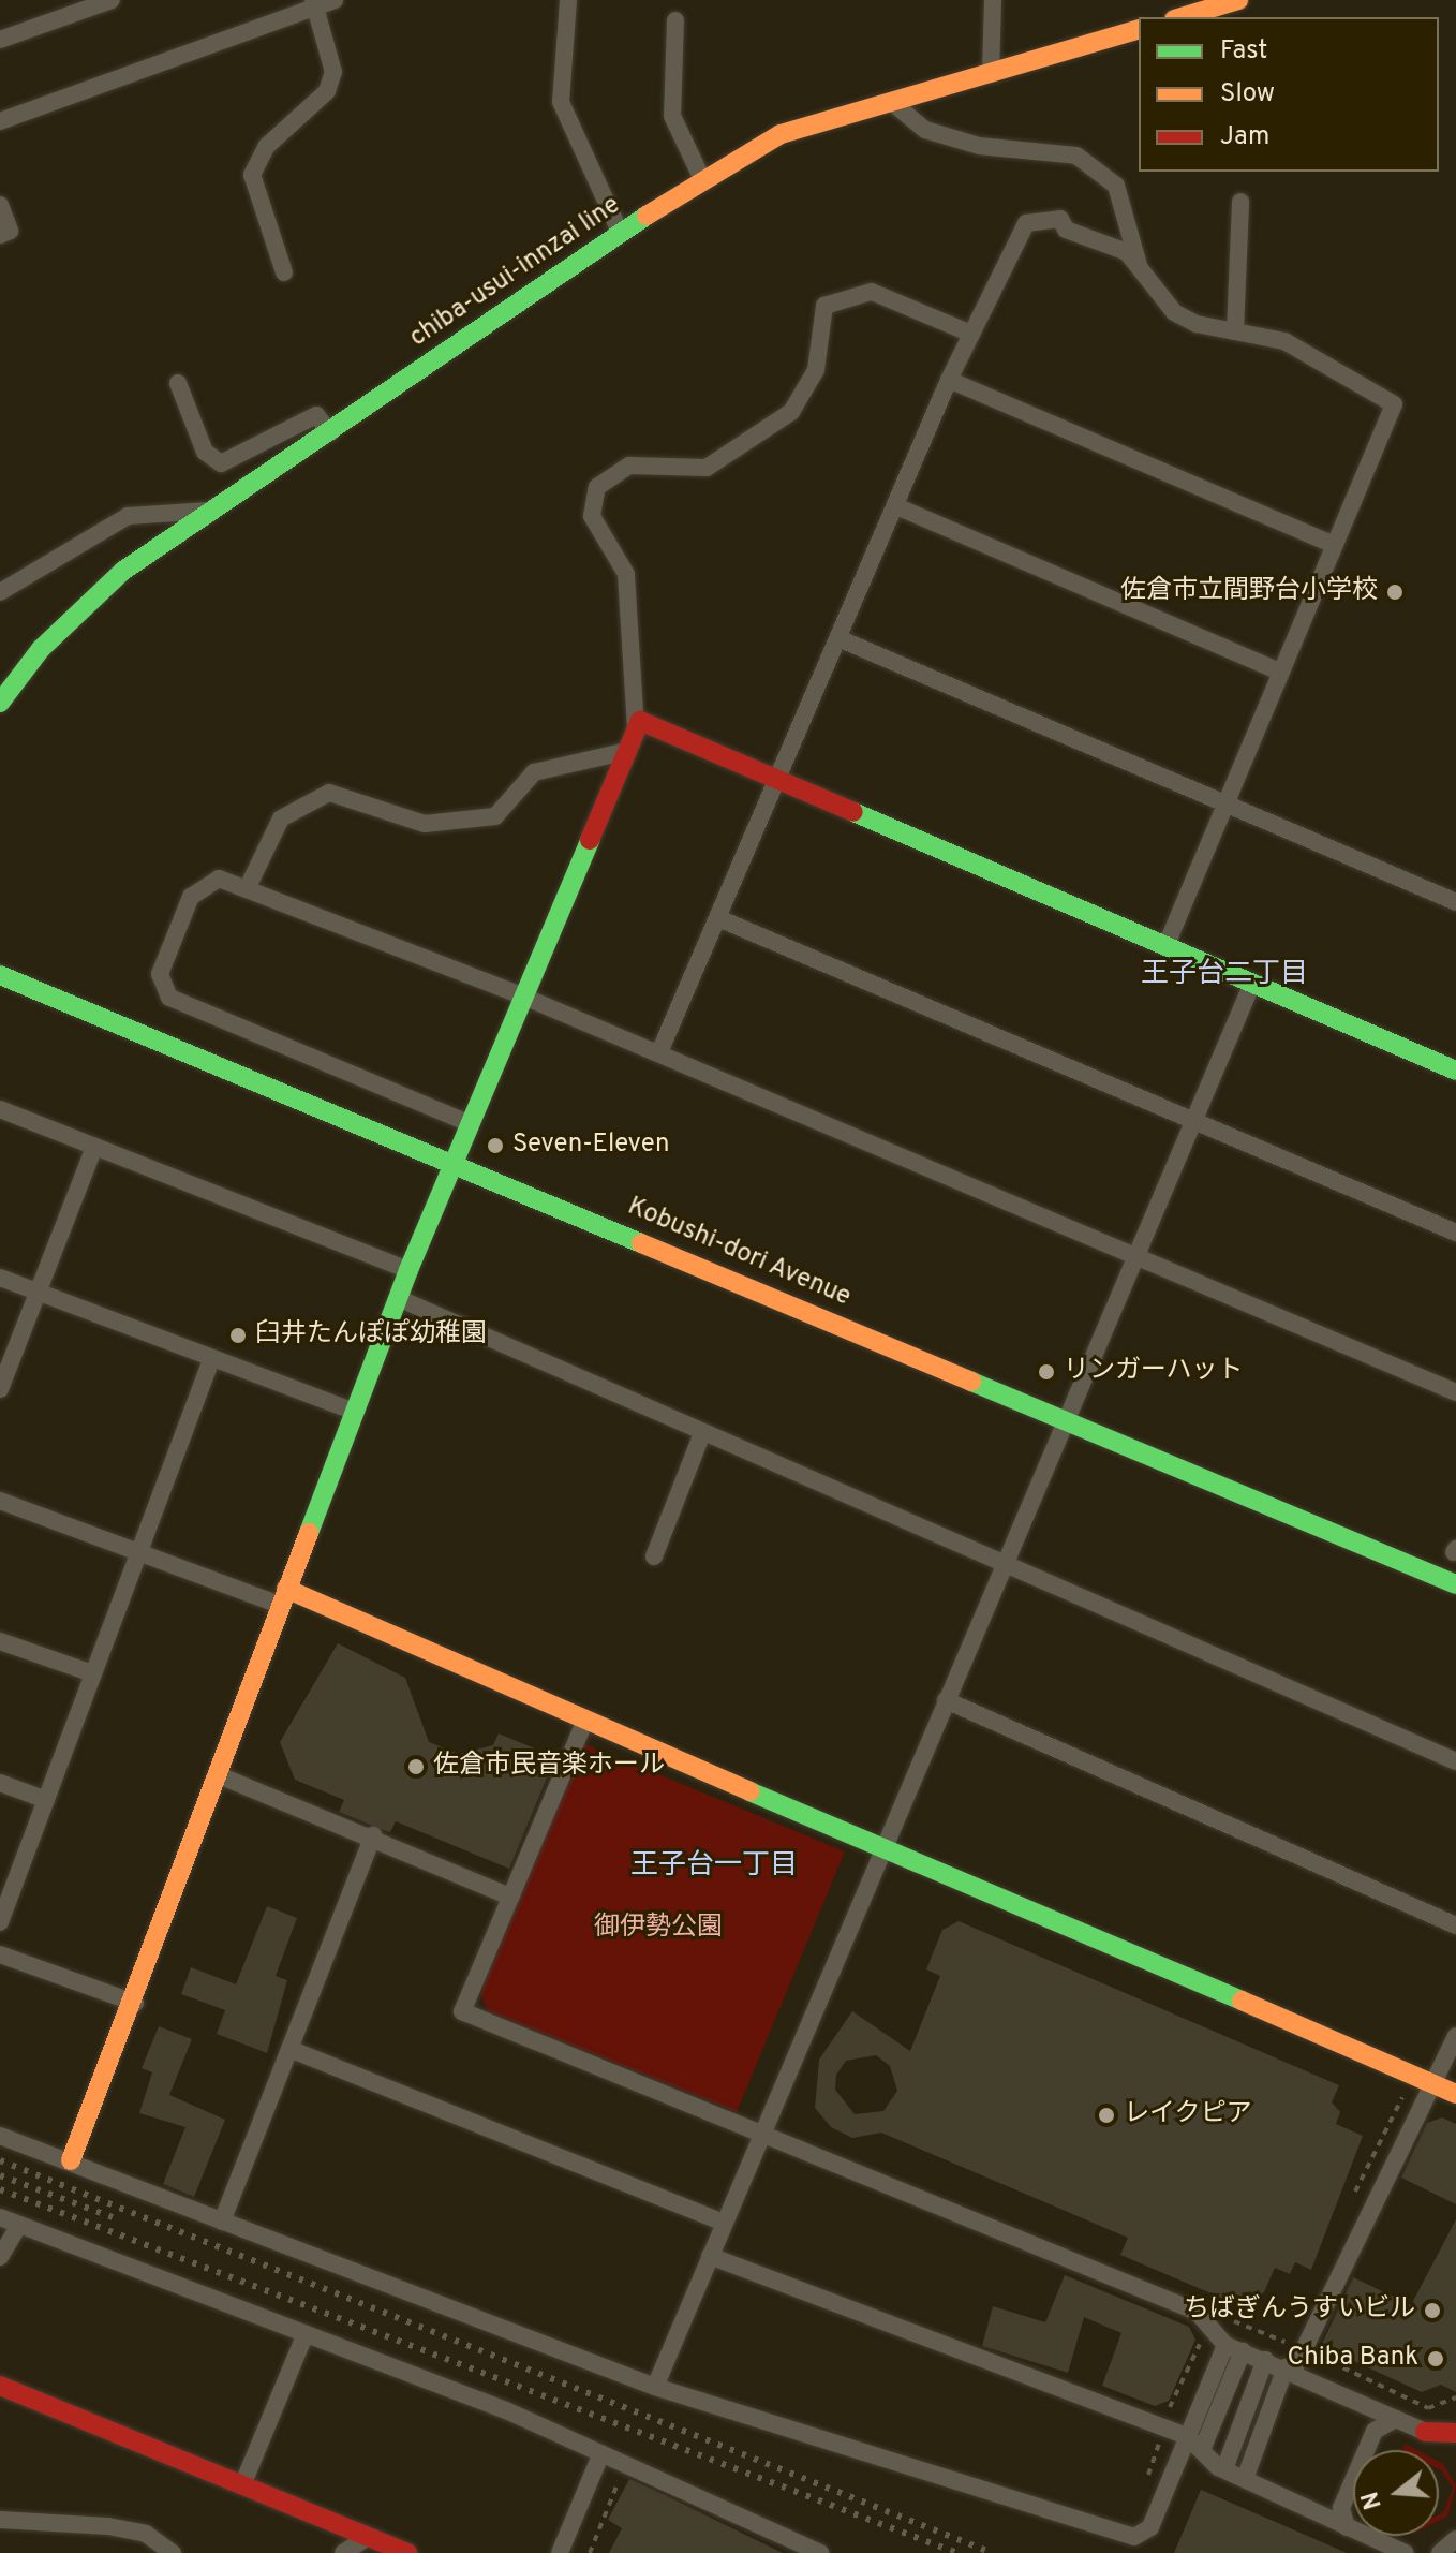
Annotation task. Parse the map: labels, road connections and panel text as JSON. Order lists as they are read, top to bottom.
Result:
{
  "streets": {
    "street": ["chiba-usui-innzai line", "Kobushi-dori Avenue"]
  },
  "districts": ["王子台二丁目", "王子台一丁目"],
  "parks": ["御伊勢公園"],
  "places": [
    "佐倉市立間野台小学校",
    "Seven-Eleven",
    "臼井たんぽぽ幼稚園",
    "リンガーハット",
    "佐倉市民音楽ホール",
    "レイクピア",
    "ちばぎんうすいビル",
    "Chiba Bank"
  ],
  "legend": ["Fast", "Slow", "Jam"],
  "north": "left"
}
